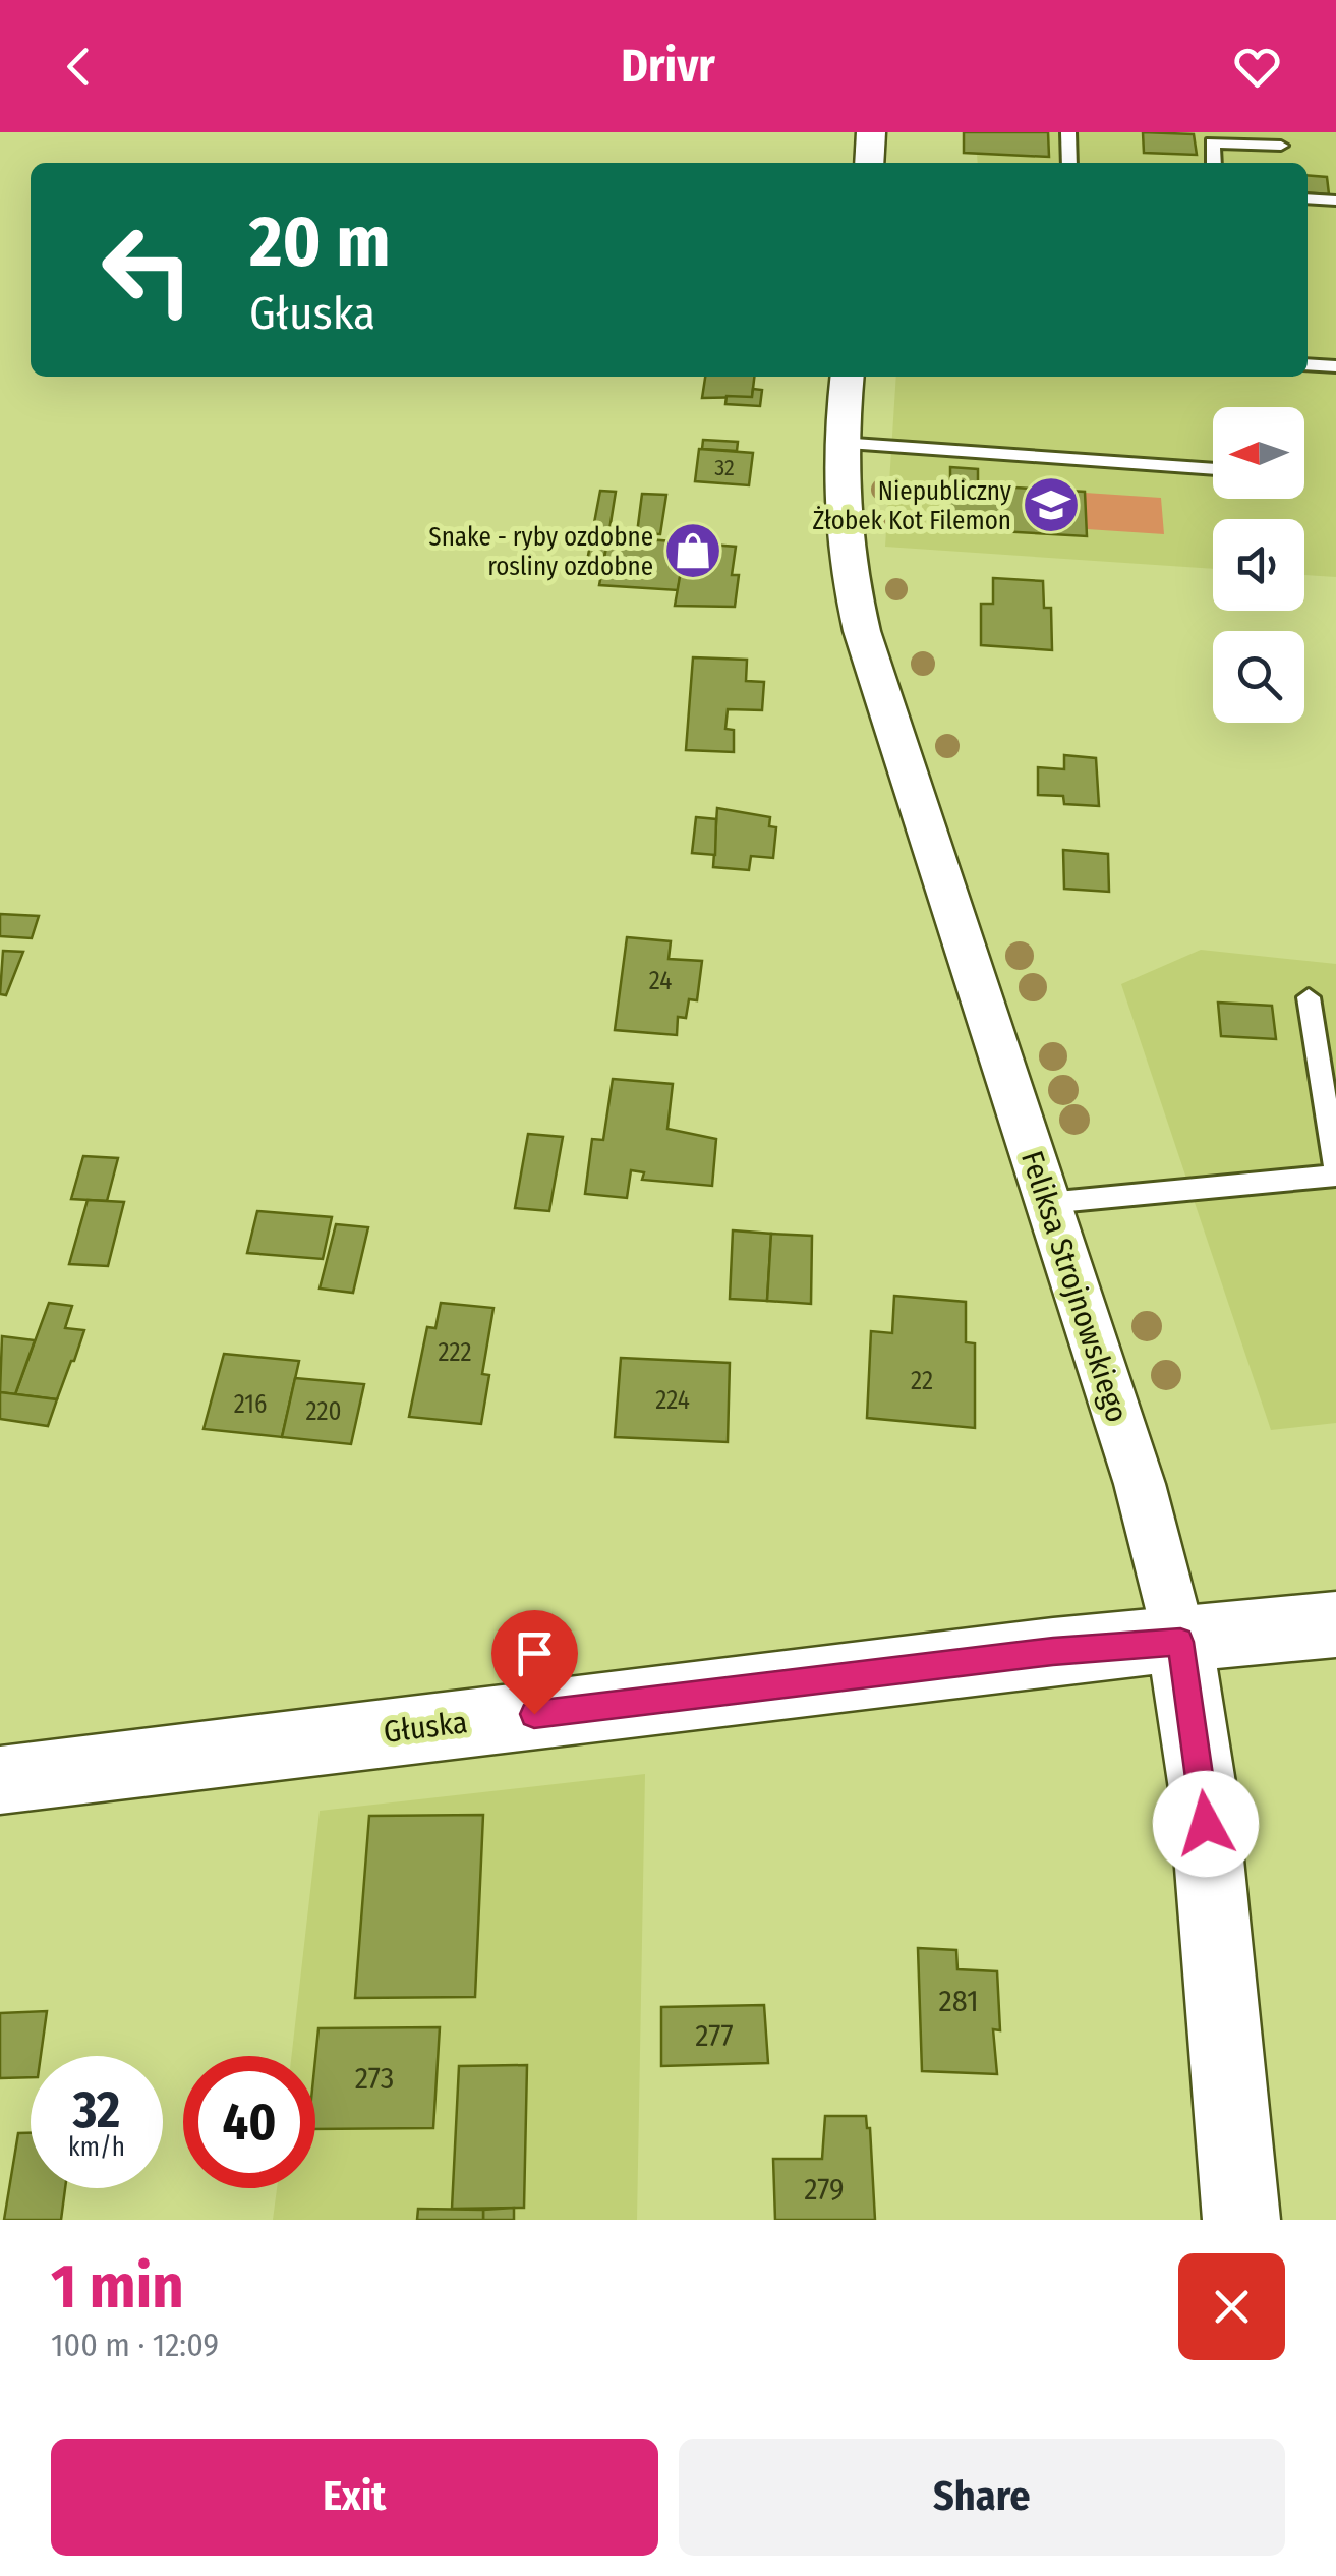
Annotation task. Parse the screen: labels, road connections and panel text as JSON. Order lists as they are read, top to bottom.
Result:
{
  "streets": {
    "street": ["Feliksa Strojnowskiego", "Głuska"]
  },
  "crossings": [
    ["Feliksa Strojnowskiego", "Głuska"]
  ],
  "places": {
    "school or university": ["Niepubliczny Żłobek Kot Filemon"],
    "shop": ["Snake - ryby ozdobne rosliny ozdobne"]
  },
  "house_numbers": [
    "32",
    "24",
    "222",
    "22",
    "224",
    "216",
    "220",
    "281",
    "277",
    "273",
    "279"
  ],
  "north": "left",
  "page": {
    "header": "Drivr",
    "turn": ["20 m", "Głuska"],
    "speed": "32 km/h",
    "limit": "40",
    "heading": ["1 min", "100 m · 12:09"],
    "buttons": ["Exit", "Share"]
  }
}
